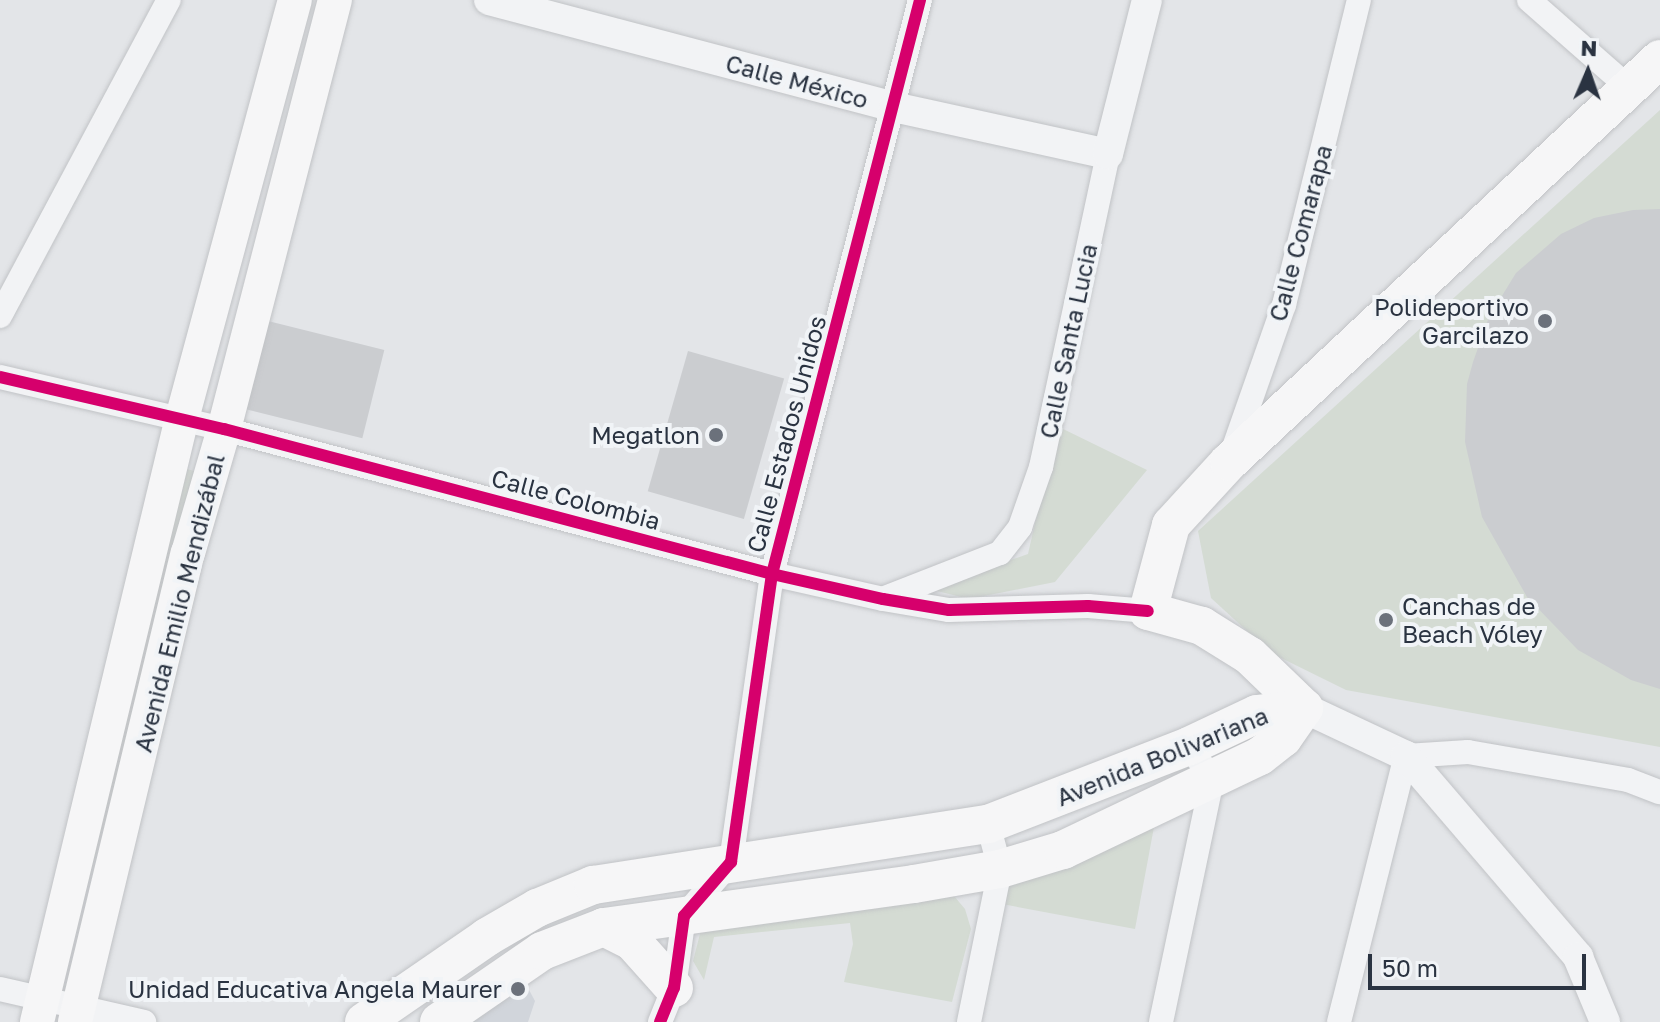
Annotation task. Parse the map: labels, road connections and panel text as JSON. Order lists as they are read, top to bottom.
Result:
{
  "streets": {
    "main road": ["Calle Colombia", "Avenida Emilio Mendizábal", "Avenida Bolivariana"],
    "street": [
      "Calle México",
      "Calle Comarapa",
      "Calle Santa Lucia",
      "Calle Estados Unidos"
    ]
  },
  "crossings": [
    ["Calle México", "Calle Santa Lucia"],
    ["Calle México", "Calle Estados Unidos"],
    ["Calle Santa Lucia", "Calle Colombia"],
    ["Calle Estados Unidos", "Calle Colombia"],
    ["Calle Estados Unidos", "Avenida Bolivariana"],
    ["Calle Colombia", "Avenida Emilio Mendizábal"],
    ["Calle Colombia", "Avenida Bolivariana"]
  ],
  "places": [
    "Polideportivo Garcilazo",
    "Megatlon",
    "Canchas de Beach Vóley",
    "Unidad Educativa Angela Maurer"
  ],
  "scale_bar": "50 m",
  "north": "top"
}
